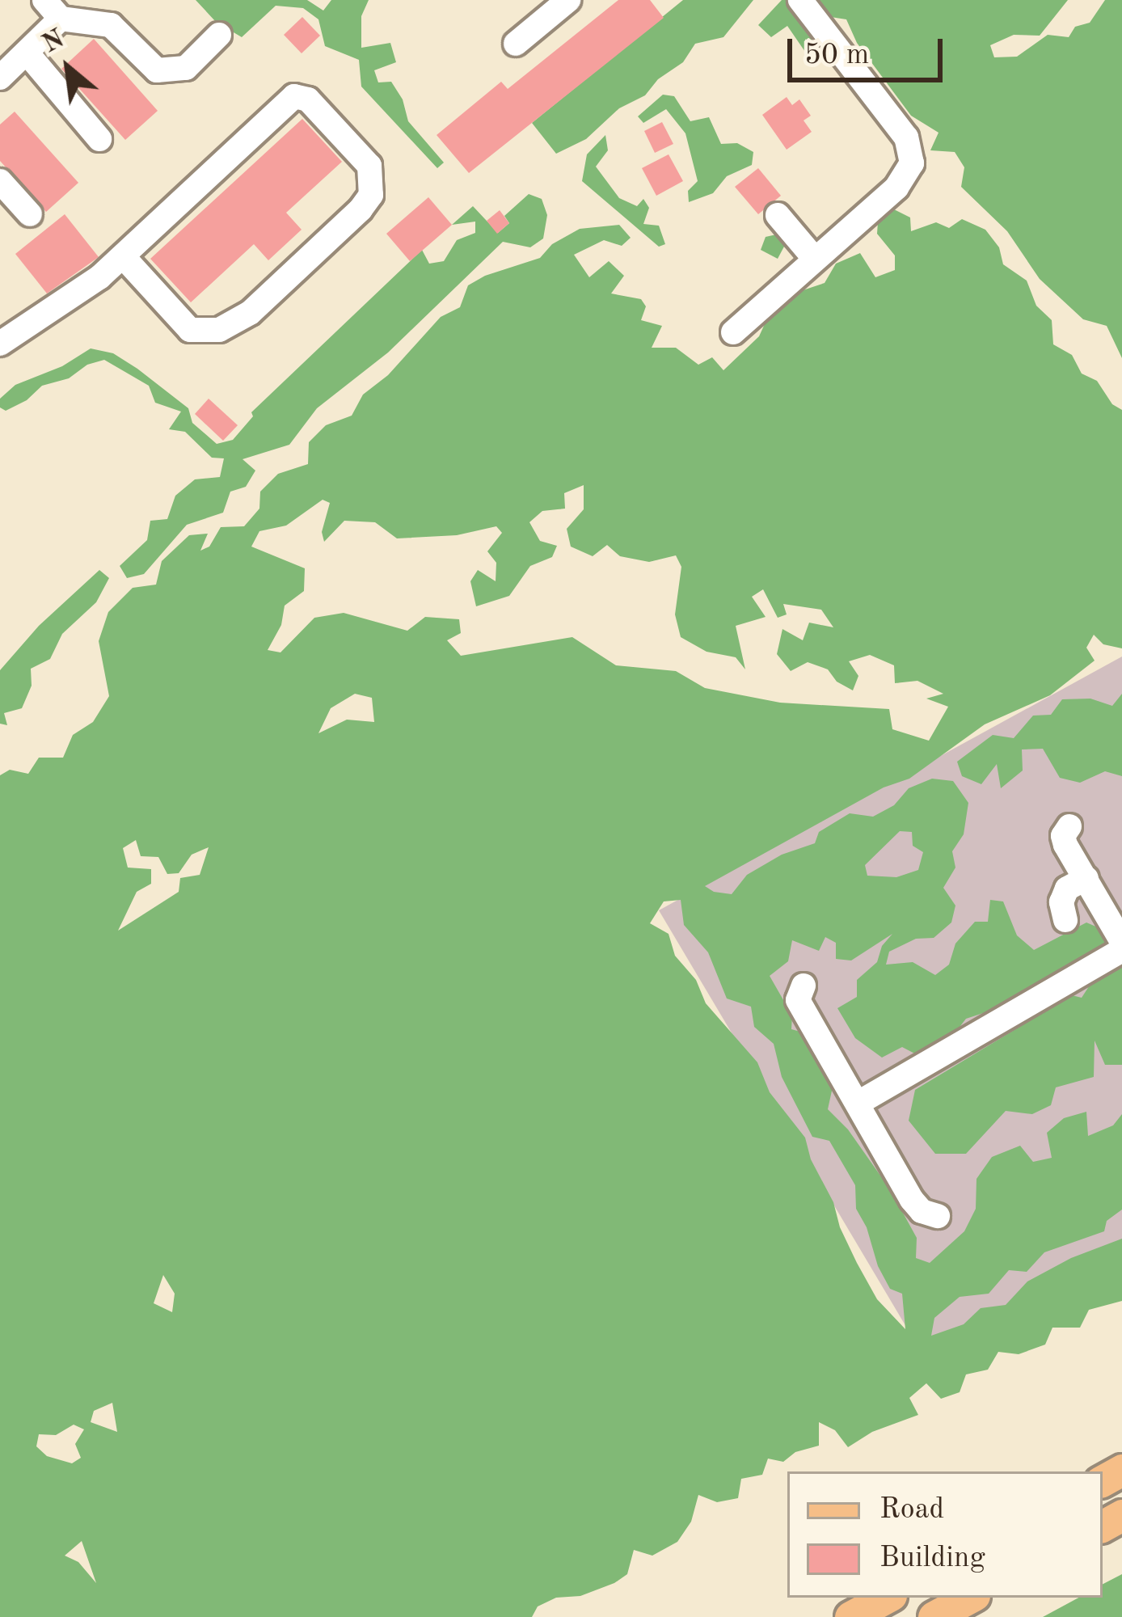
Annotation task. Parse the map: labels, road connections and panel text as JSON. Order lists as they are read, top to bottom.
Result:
{
  "legend": ["Road", "Building"],
  "scale_bar": "50 m",
  "north": "top left"
}
